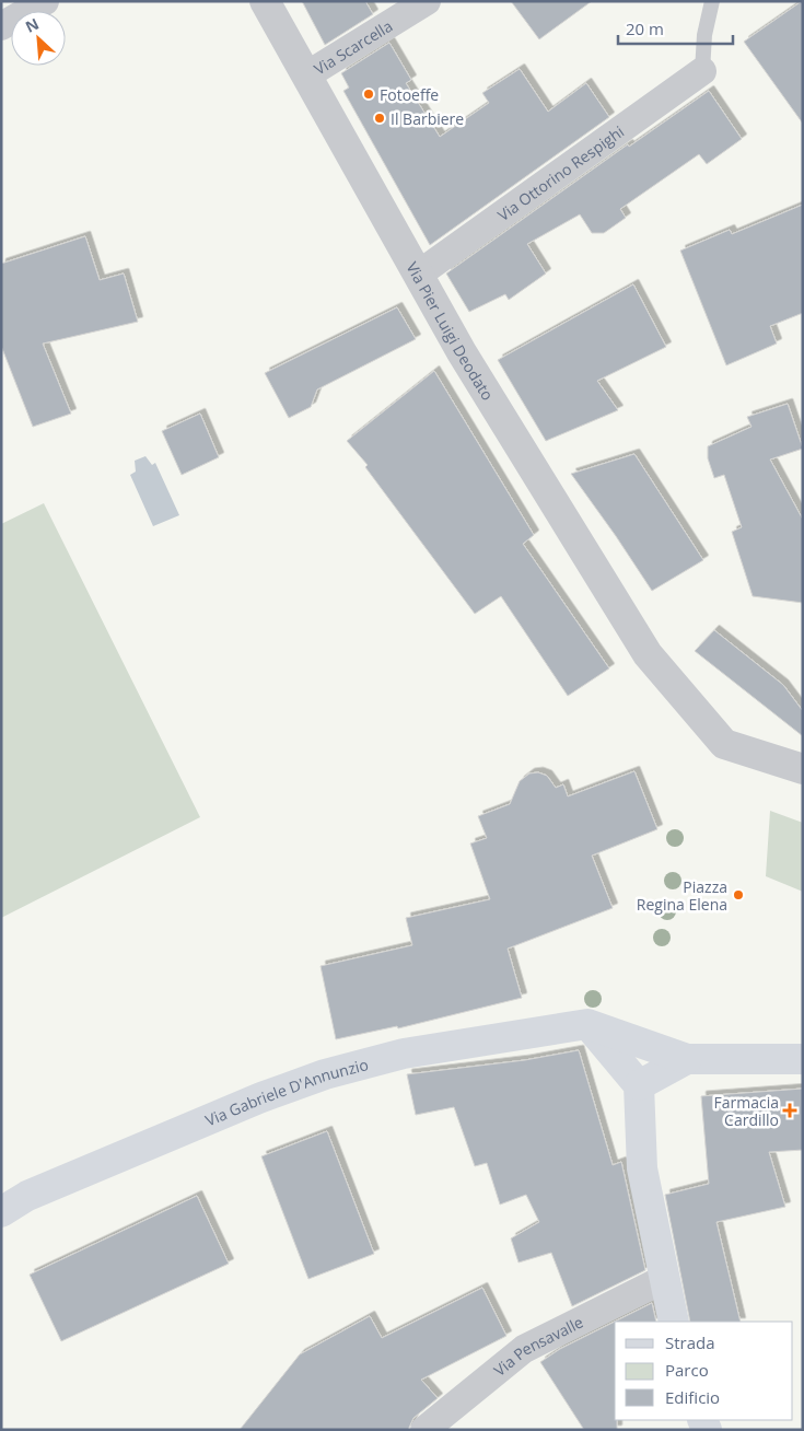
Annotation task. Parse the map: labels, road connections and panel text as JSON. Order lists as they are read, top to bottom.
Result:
{
  "streets": {
    "main road": ["Via Gabriele D'Annunzio"],
    "street": [
      "Via Scarcella",
      "Via Ottorino Respighi",
      "Via Pier Luigi Deodato",
      "Via Pensavalle"
    ]
  },
  "crossings": [
    ["Via Scarcella", "Via Pier Luigi Deodato"],
    ["Via Ottorino Respighi", "Via Pier Luigi Deodato"]
  ],
  "places": {
    "other": ["Fotoeffe", "Il Barbiere", "Piazza Regina Elena"],
    "health": ["Farmacia Cardillo"]
  },
  "legend": ["Strada", "Parco", "Edificio"],
  "scale_bar": "20 m",
  "north": "top left"
}
